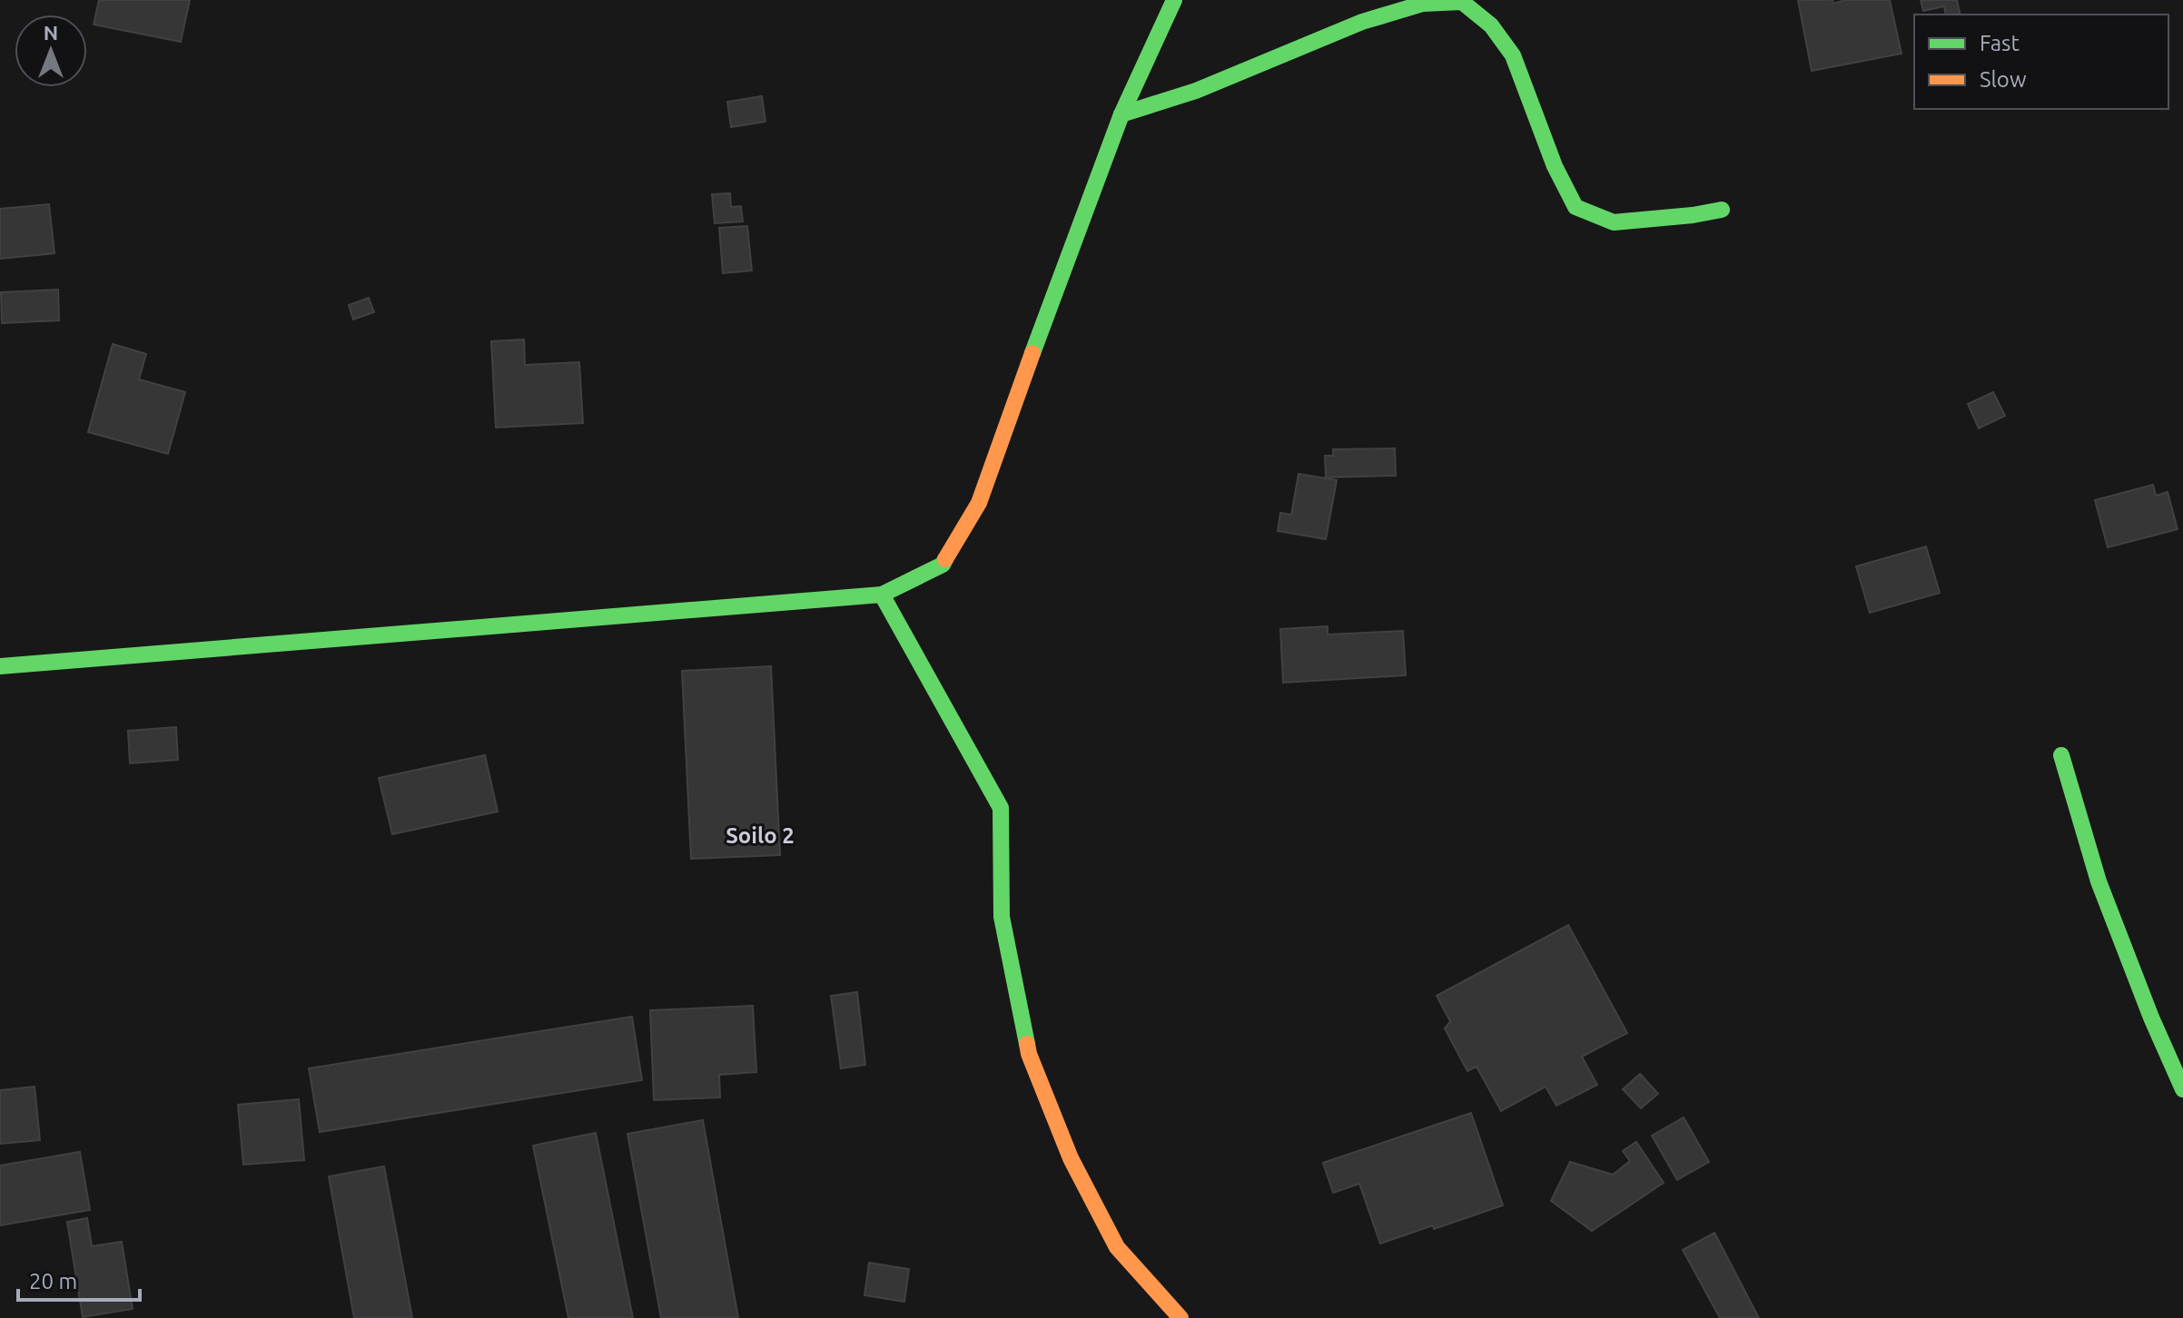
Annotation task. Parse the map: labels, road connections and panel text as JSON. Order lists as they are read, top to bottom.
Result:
{
  "districts": ["Soilo 2"],
  "legend": ["Fast", "Slow"],
  "scale_bar": "20 m",
  "north": "top"
}
